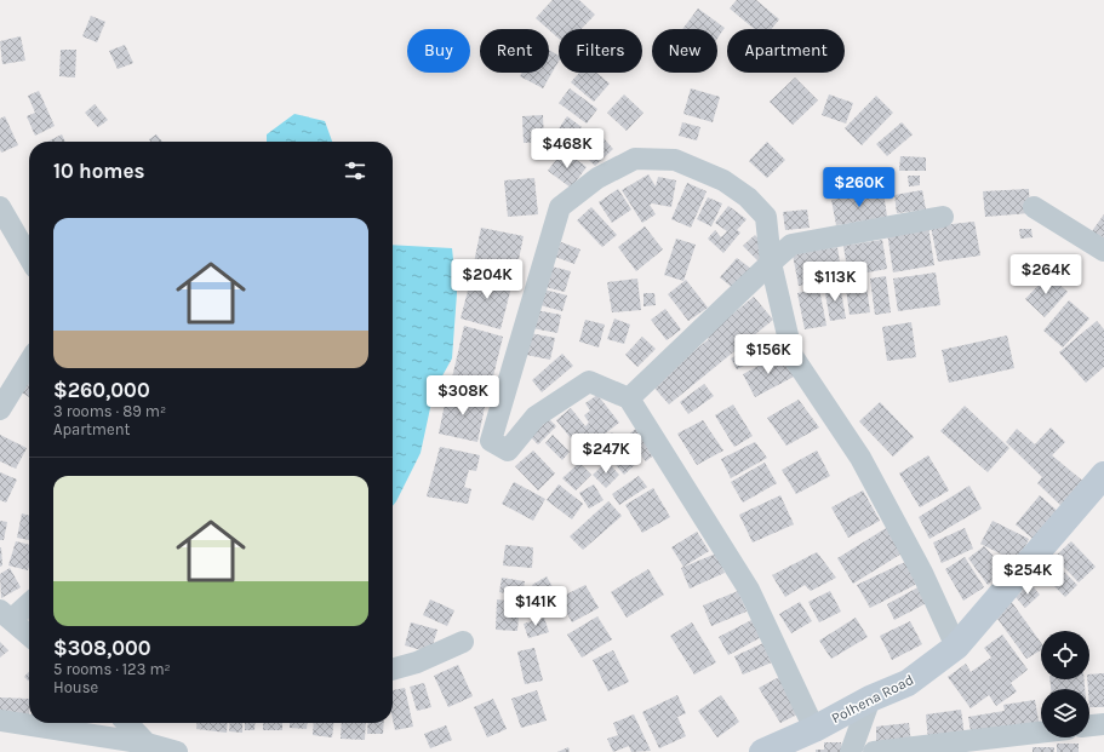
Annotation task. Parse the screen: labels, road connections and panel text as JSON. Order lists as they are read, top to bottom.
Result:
{
  "streets": {
    "street": ["Polhena Road"]
  },
  "page": {
    "chip": [
      "Buy",
      "Rent",
      "Filters",
      "New",
      "Apartment"
    ],
    "price": [
      "$468K",
      "$260K",
      "$264K",
      "$204K",
      "$113K",
      "$156K",
      "$308K",
      "$247K",
      "$254K",
      "$141K"
    ],
    "heading": "10 homes",
    "list": [
      {
        "name": "$260,000",
        "note": "3 rooms · 89 m² · Apartment"
      },
      {
        "name": "$308,000",
        "note": "5 rooms · 123 m² · House"
      }
    ]
  }
}
